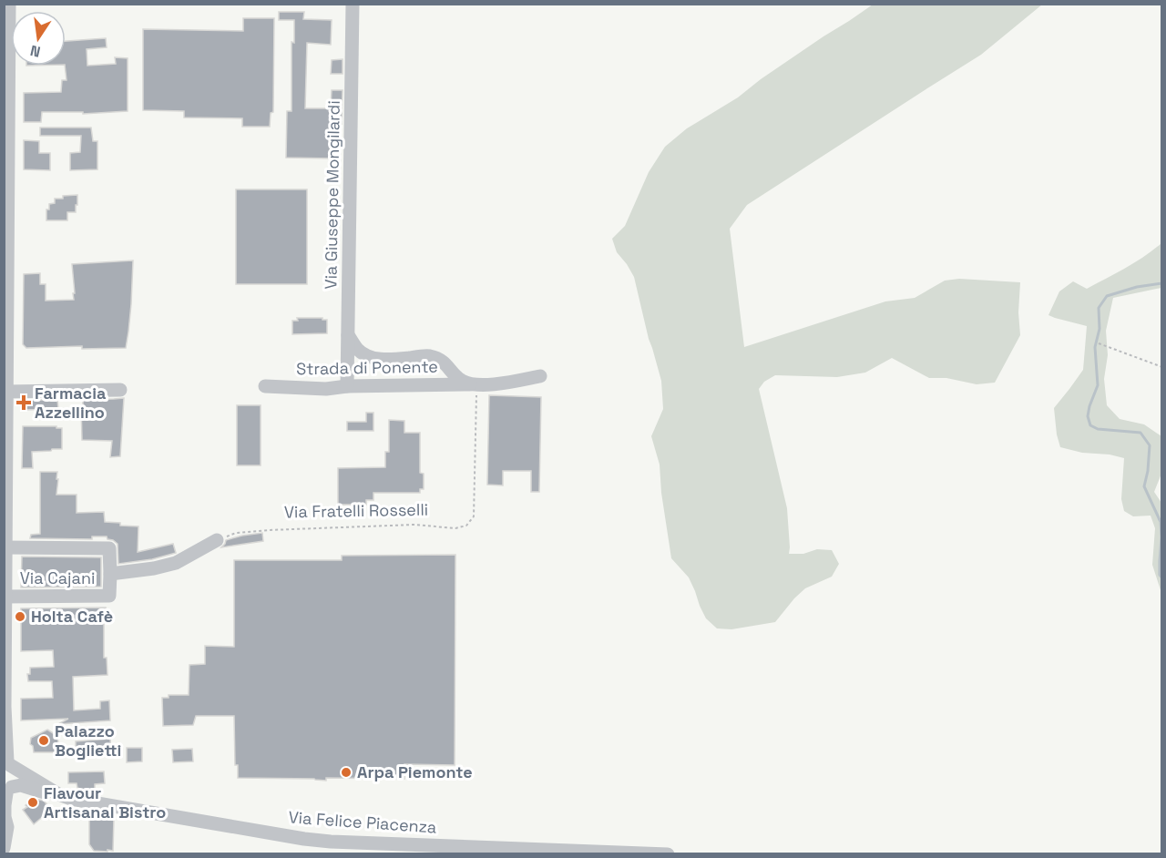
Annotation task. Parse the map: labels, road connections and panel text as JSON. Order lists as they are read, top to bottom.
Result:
{
  "streets": {
    "street": [
      "Via Giuseppe Mongilardi",
      "Strada di Ponente",
      "Via Cajani",
      "Via Felice Piacenza"
    ],
    "path": ["Via Fratelli Rosselli"]
  },
  "crossings": [
    ["Via Giuseppe Mongilardi", "Strada di Ponente"],
    ["Strada di Ponente", "Via Fratelli Rosselli"]
  ],
  "places": {
    "health": ["Farmacia Azzellino"],
    "other": [
      "Holta Cafè",
      "Palazzo Boglietti",
      "Arpa Piemonte",
      "Flavour Artisanal Bistro"
    ]
  },
  "north": "bottom"
}
